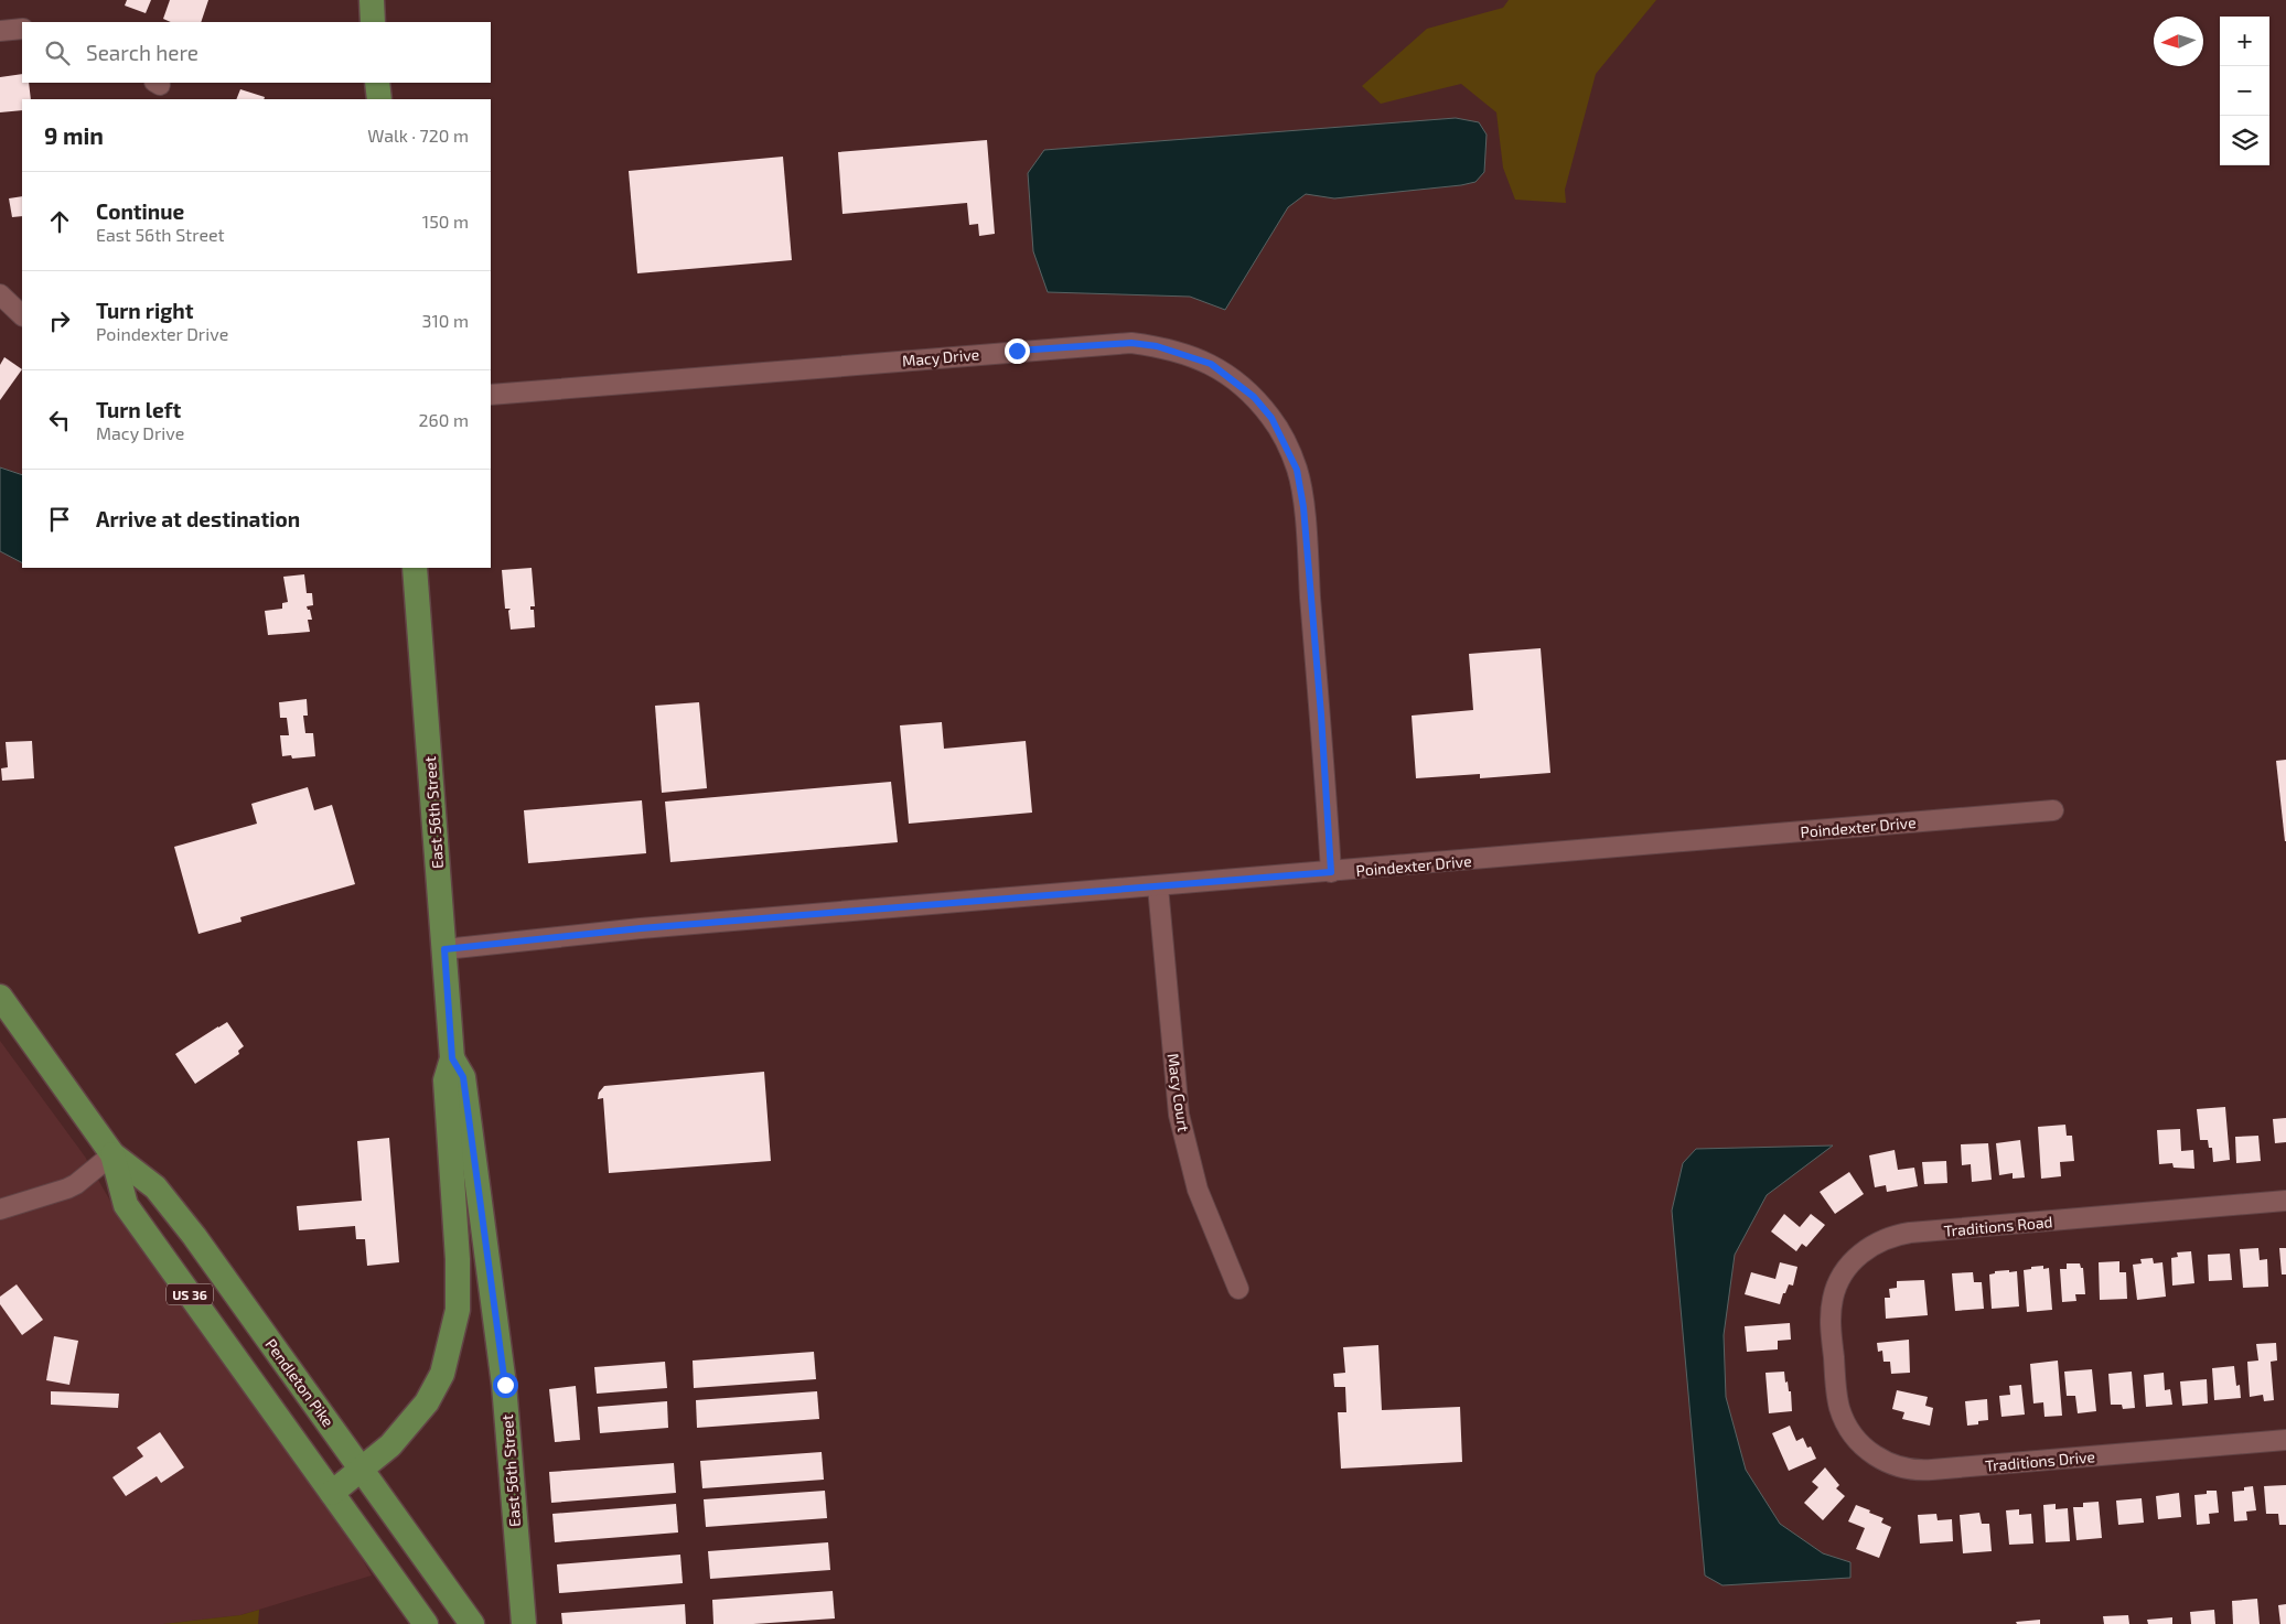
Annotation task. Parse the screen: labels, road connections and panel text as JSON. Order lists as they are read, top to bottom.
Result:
{
  "streets": {
    "main road": ["East 56th Street", "US 36", "Pendleton Pike"],
    "street": [
      "Macy Drive",
      "Poindexter Drive",
      "Macy Court",
      "Traditions Road",
      "Traditions Drive"
    ]
  },
  "crossings": [
    ["Macy Drive", "Poindexter Drive"],
    ["East 56th Street", "Poindexter Drive"],
    ["East 56th Street", "Pendleton Pike"],
    ["Poindexter Drive", "Macy Court"],
    ["Traditions Road", "Traditions Drive"]
  ],
  "north": "left",
  "page": {
    "map_buttons": ["+", "−"],
    "search": "Search here",
    "heading": ["9 min", "Walk · 720 m"],
    "list": [
      ["Continue", "East 56th Street", "150 m"],
      ["Turn right", "Poindexter Drive", "310 m"],
      ["Turn left", "Macy Drive", "260 m"],
      "Arrive at destination"
    ]
  }
}
